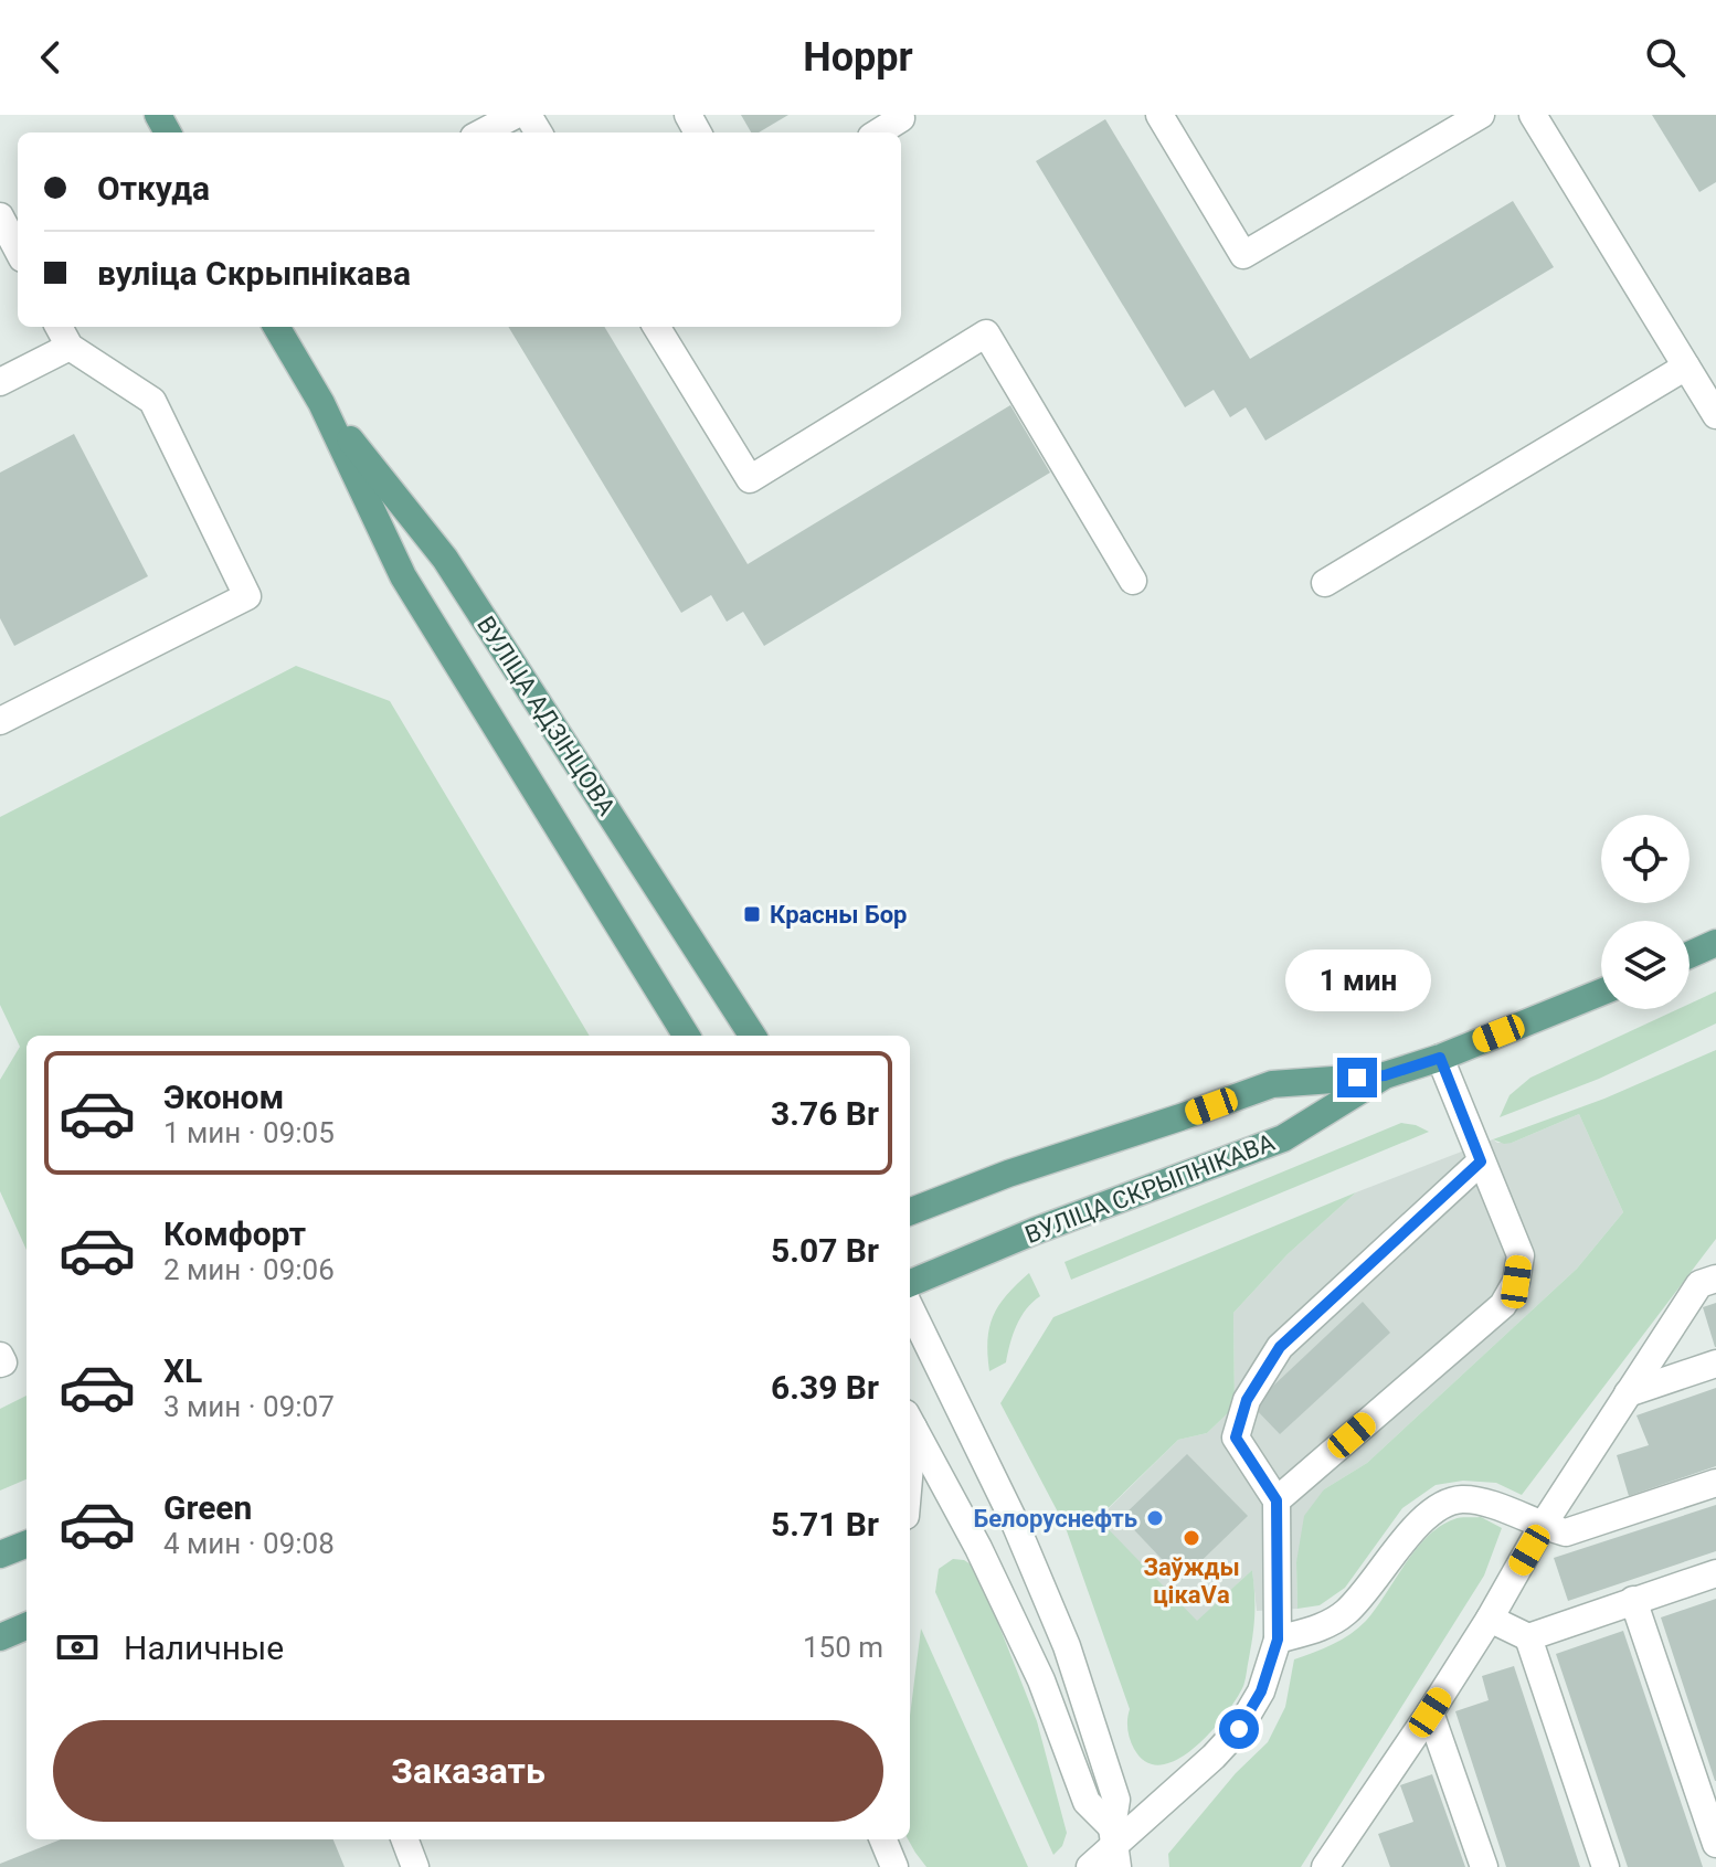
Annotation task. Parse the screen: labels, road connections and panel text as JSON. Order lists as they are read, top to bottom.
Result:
{
  "streets": {
    "main road": ["ВУЛІЦА АДЗІНЦОВА", "ВУЛІЦА СКРЫПНІКАВА"]
  },
  "places": {
    "transit": ["Красны Бор"],
    "other": ["Белоруснефть", "Заўжды цікаVа"]
  },
  "page": {
    "header": "Hoppr",
    "banner": ["Откуда", "вуліца Скрыпнікава"],
    "bubble": "1 мин",
    "list": [
      {
        "name": "Эконом",
        "note": "1 мин · 09:05",
        "value": "3.76 Br"
      },
      {
        "name": "Комфорт",
        "note": "2 мин · 09:06",
        "value": "5.07 Br"
      },
      {
        "name": "XL",
        "note": "3 мин · 09:07",
        "value": "6.39 Br"
      },
      {
        "name": "Green",
        "note": "4 мин · 09:08",
        "value": "5.71 Br"
      }
    ],
    "pay": ["Наличные", "150 m"],
    "buttons": "Заказать"
  }
}
